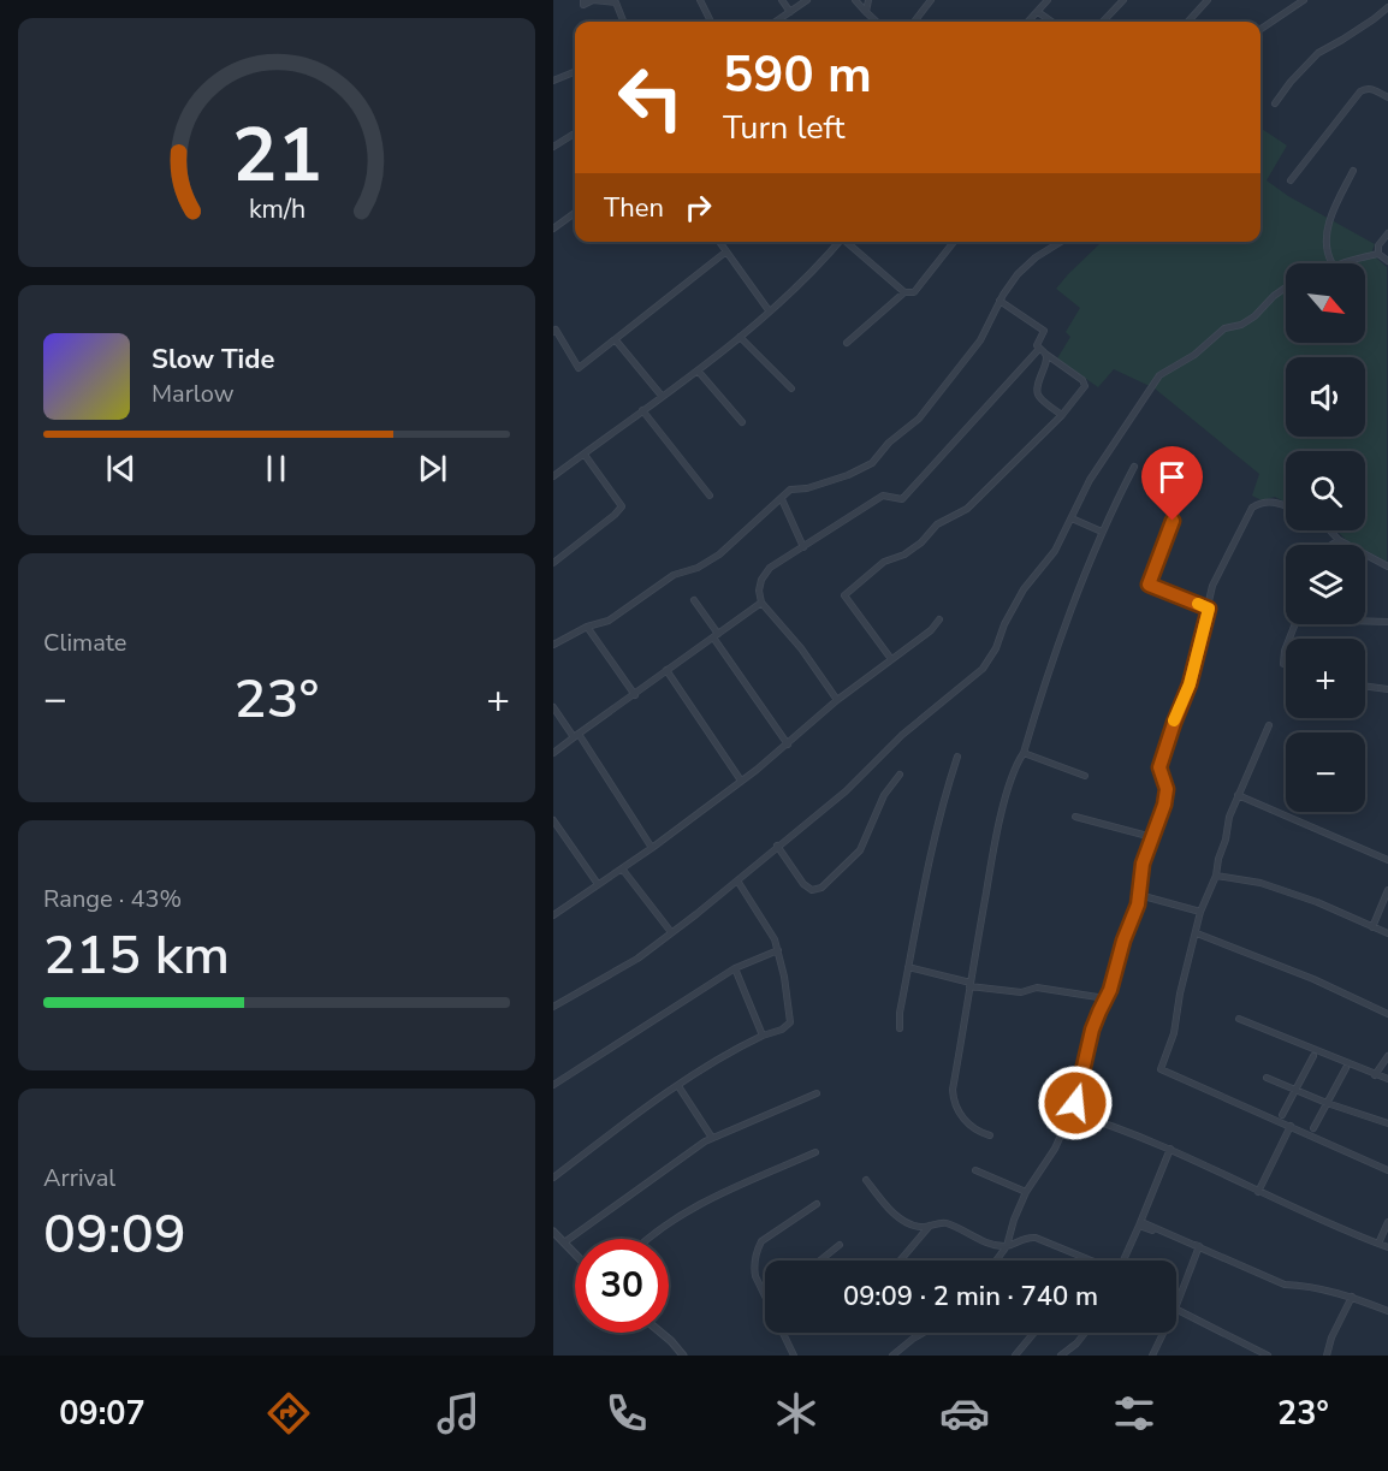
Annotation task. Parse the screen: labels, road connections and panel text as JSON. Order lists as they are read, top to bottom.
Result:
{
  "north": "bottom right",
  "page": {
    "turn": ["590 m", "Turn left"],
    "then": "Then",
    "map_buttons": ["+", "−"],
    "song": ["Slow Tide", "Marlow"],
    "tile": [
      "Climate",
      ["Range · 43%", "215 km"],
      ["Arrival", "09:09"]
    ],
    "heat": ["−", "23°", "+"],
    "limit": "30",
    "trip": "09:09 · 2 min · 740 m",
    "tabs": ["09:07", "23°"],
    "gauge": ["21", "km/h"]
  }
}
